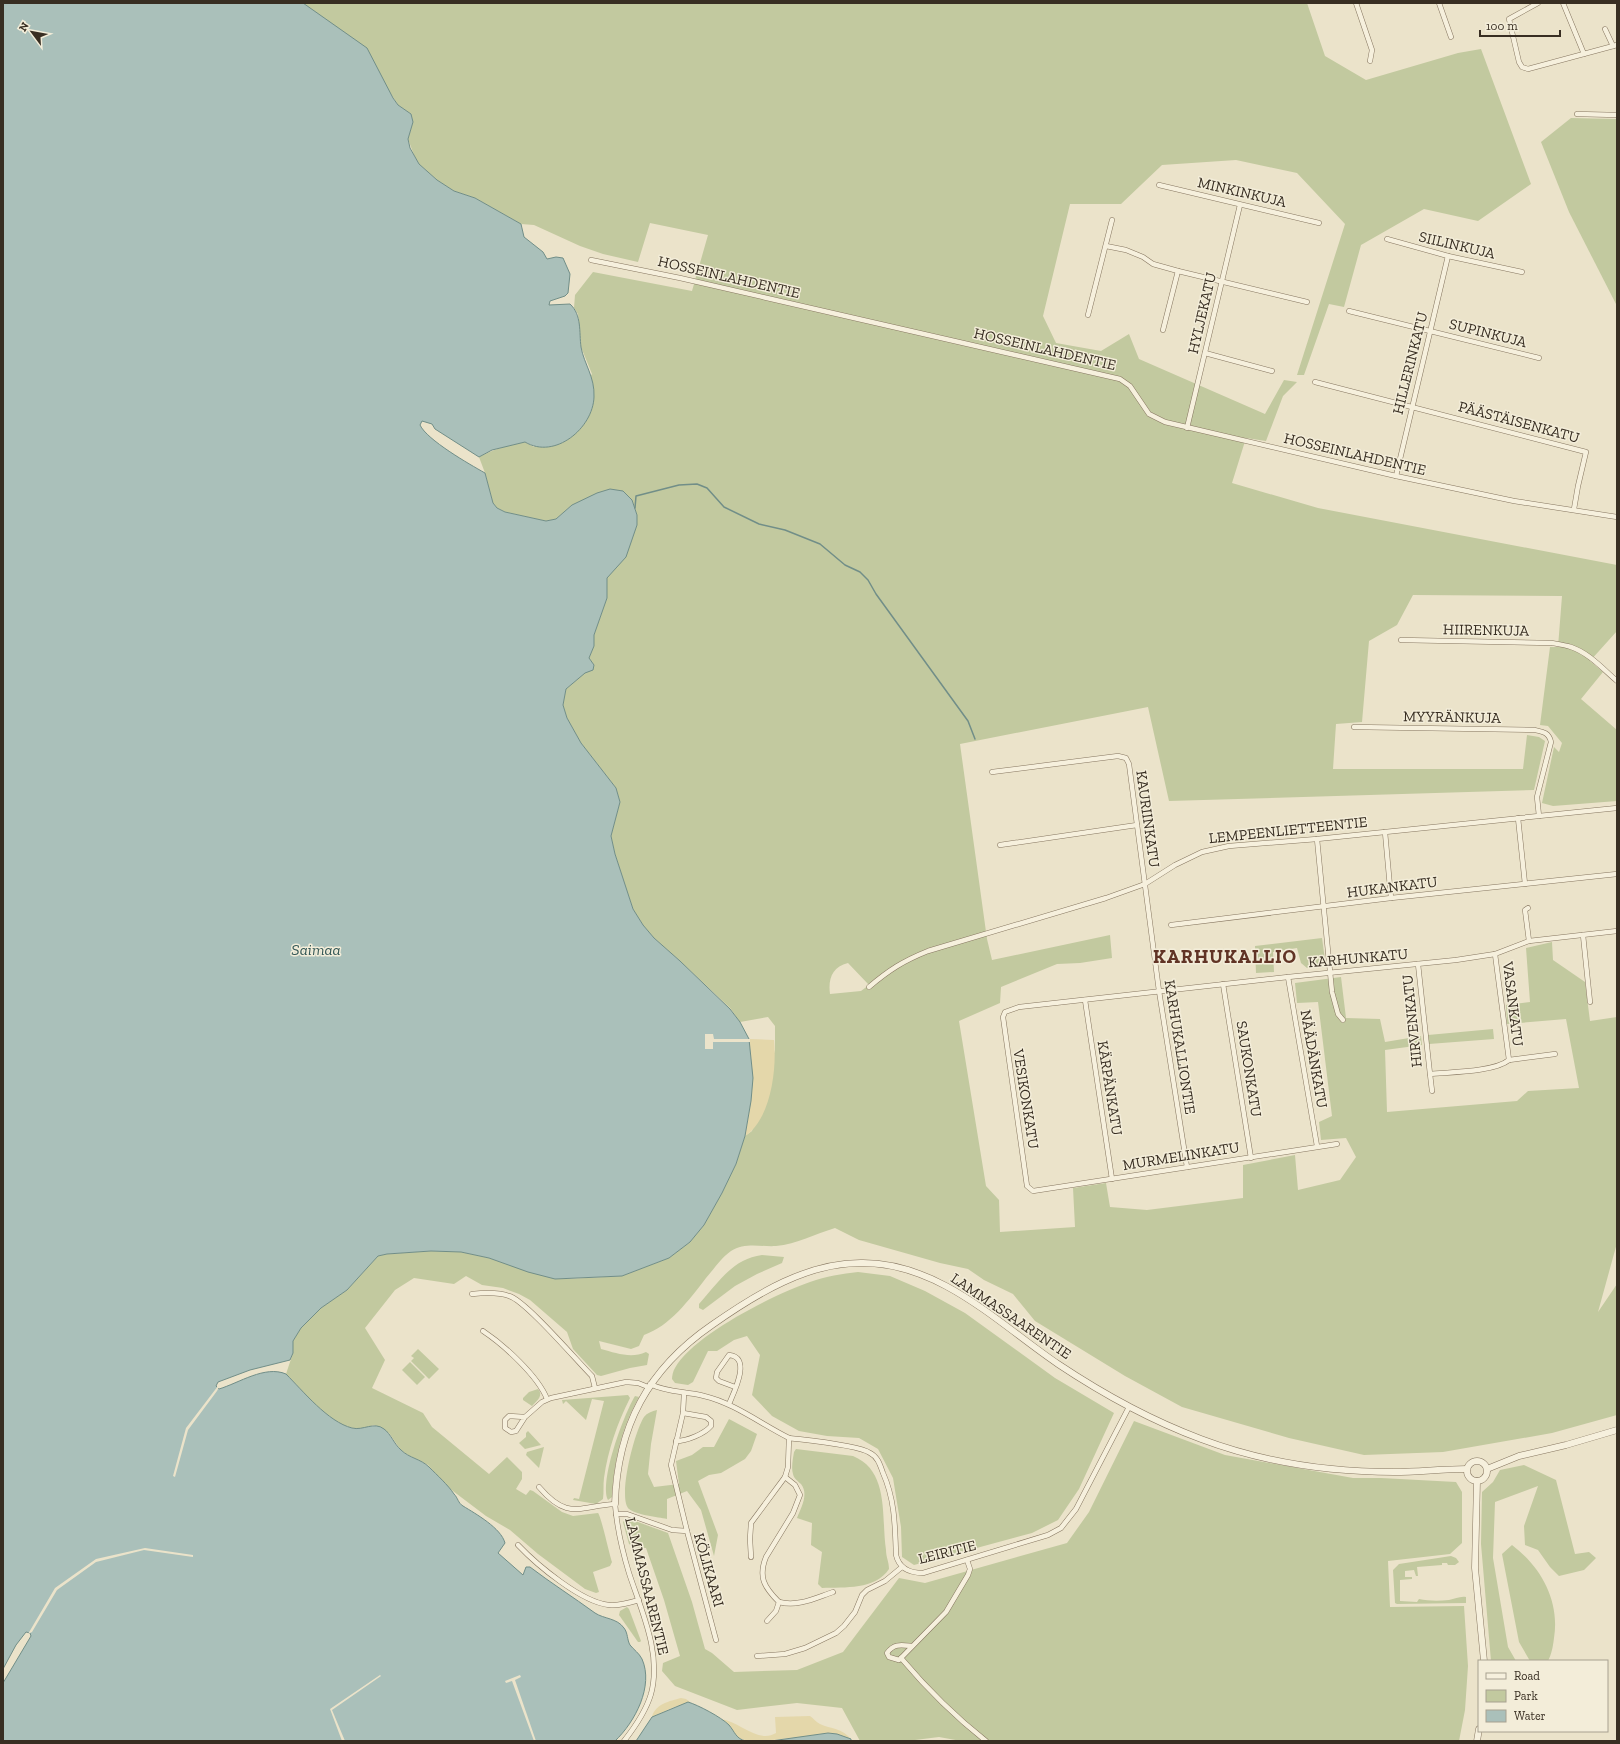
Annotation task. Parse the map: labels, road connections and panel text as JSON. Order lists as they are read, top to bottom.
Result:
{
  "streets": {
    "street": [
      "MINKINKUJA",
      "SIILINKUJA",
      "HOSSEINLAHDENTIE",
      "HYLJEKATU",
      "SUPINKUJA",
      "HILLERINKATU",
      "PÄÄSTÄISENKATU",
      "HIIRENKUJA",
      "MYYRÄNKUJA",
      "KAURIINKATU",
      "LEMPEENLIETTEENTIE",
      "HUKANKATU",
      "KARHUNKATU",
      "VASANKATU",
      "HIRVENKATU",
      "KARHUKALLIONTIE",
      "NÄÄDÄNKATU",
      "SAUKONKATU",
      "KÄRPÄNKATU",
      "VESIKONKATU",
      "MURMELINKATU",
      "LAMMASSAARENTIE",
      "LEIRITIE",
      "KÖLIKAARI"
    ]
  },
  "crossings": [
    ["MINKINKUJA", "HYLJEKATU"],
    ["SIILINKUJA", "HILLERINKATU"],
    ["HOSSEINLAHDENTIE", "HYLJEKATU"],
    ["HOSSEINLAHDENTIE", "HILLERINKATU"],
    ["HOSSEINLAHDENTIE", "PÄÄSTÄISENKATU"],
    ["SUPINKUJA", "HILLERINKATU"],
    ["HILLERINKATU", "PÄÄSTÄISENKATU"],
    ["MYYRÄNKUJA", "LEMPEENLIETTEENTIE"],
    ["KAURIINKATU", "LEMPEENLIETTEENTIE"],
    ["KAURIINKATU", "KARHUKALLIONTIE"],
    ["LEMPEENLIETTEENTIE", "KARHUKALLIONTIE"],
    ["KARHUNKATU", "VASANKATU"],
    ["KARHUNKATU", "HIRVENKATU"],
    ["KARHUNKATU", "KARHUKALLIONTIE"],
    ["KARHUNKATU", "NÄÄDÄNKATU"],
    ["KARHUNKATU", "SAUKONKATU"],
    ["KARHUNKATU", "KÄRPÄNKATU"],
    ["KARHUNKATU", "VESIKONKATU"],
    ["VASANKATU", "HIRVENKATU"],
    ["KARHUKALLIONTIE", "MURMELINKATU"],
    ["NÄÄDÄNKATU", "MURMELINKATU"],
    ["SAUKONKATU", "MURMELINKATU"],
    ["KÄRPÄNKATU", "MURMELINKATU"],
    ["VESIKONKATU", "MURMELINKATU"],
    ["LAMMASSAARENTIE", "LEIRITIE"],
    ["LAMMASSAARENTIE", "KÖLIKAARI"]
  ],
  "districts": ["KARHUKALLIO"],
  "water": ["Saimaa"],
  "legend": ["Road", "Park", "Water"],
  "scale_bar": "100 m",
  "north": "top left"
}
